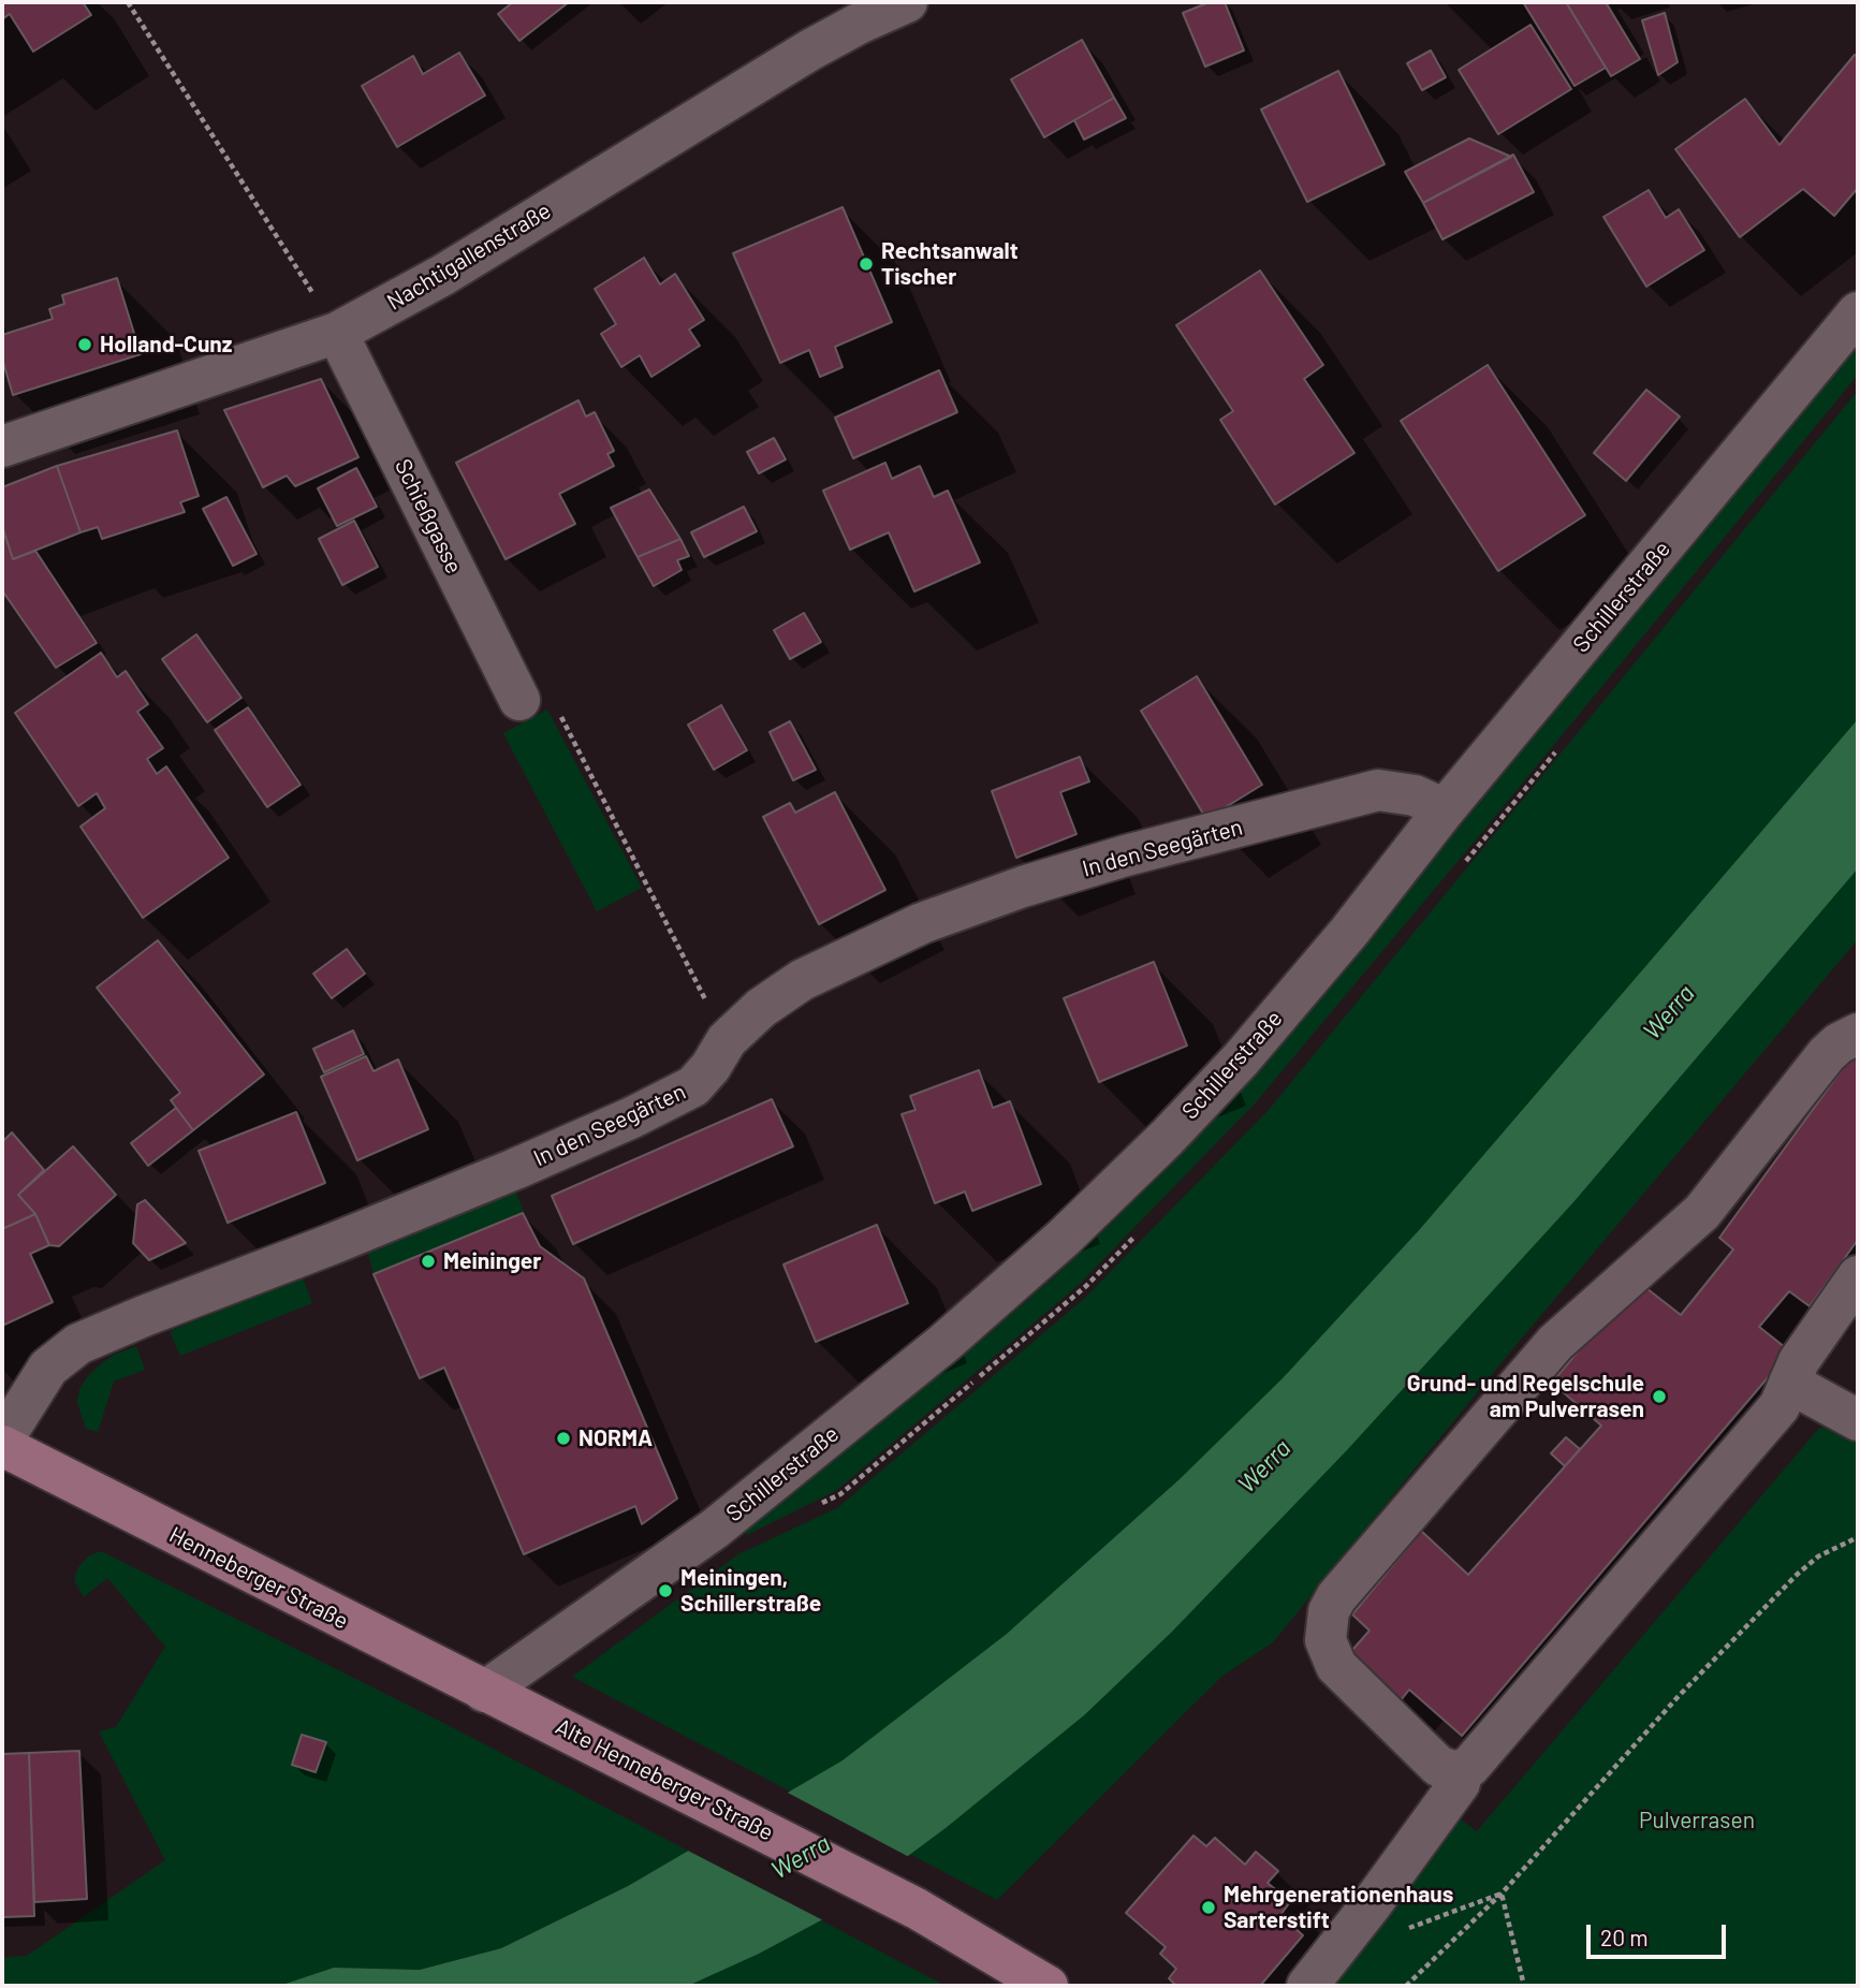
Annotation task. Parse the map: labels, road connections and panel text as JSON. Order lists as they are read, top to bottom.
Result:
{
  "streets": {
    "main road": ["Henneberger Straße", "Alte Henneberger Straße"],
    "street": [
      "Nachtigallenstraße",
      "Schießgasse",
      "Schillerstraße",
      "In den Seegärten"
    ]
  },
  "crossings": [
    ["Nachtigallenstraße", "Schießgasse"],
    ["Schillerstraße", "In den Seegärten"],
    ["Schillerstraße", "Henneberger Straße"],
    ["Schillerstraße", "Alte Henneberger Straße"],
    ["In den Seegärten", "Henneberger Straße"],
    ["Henneberger Straße", "Alte Henneberger Straße"]
  ],
  "water": ["Werra"],
  "parks": ["Pulverrasen"],
  "places": [
    "Rechtsanwalt Tischer",
    "Holland-Cunz",
    "Meininger",
    "Grund- und Regelschule am Pulverrasen",
    "NORMA",
    "Meiningen, Schillerstraße",
    "Mehrgenerationenhaus Sarterstift"
  ],
  "scale_bar": "20 m"
}
